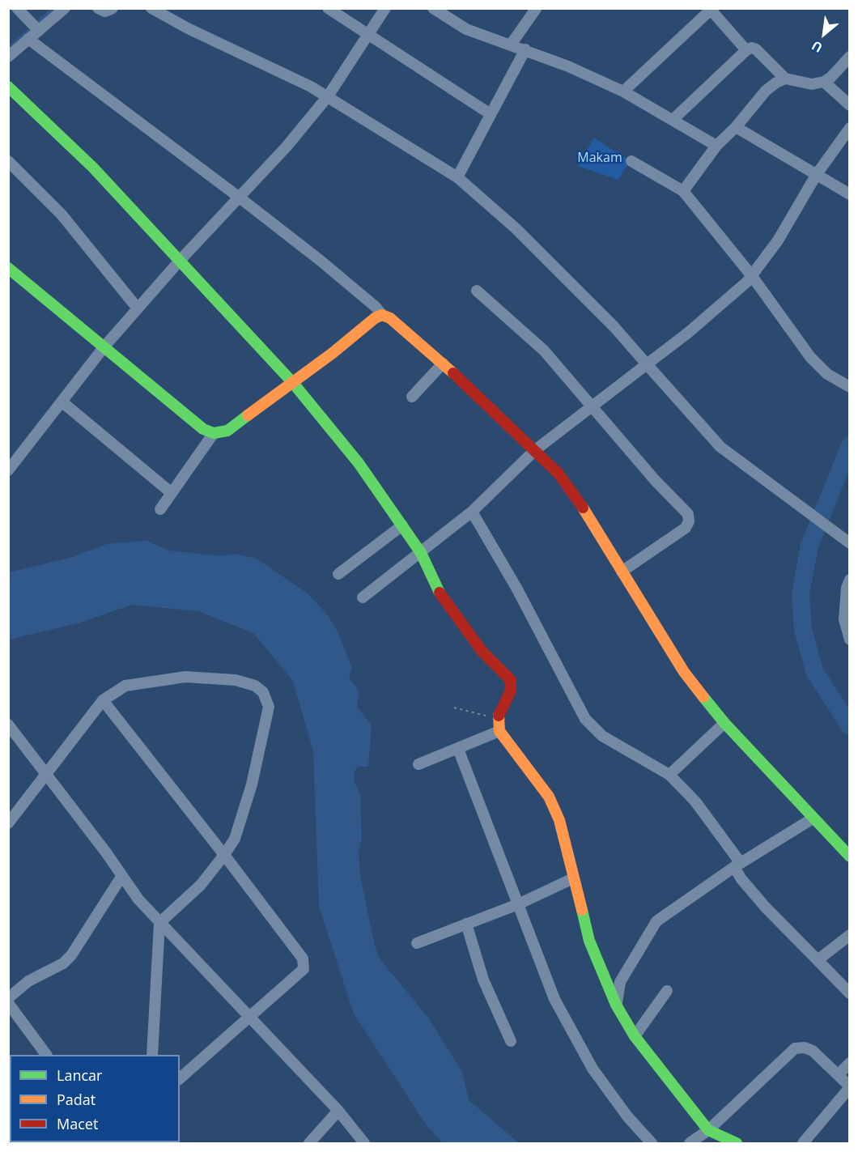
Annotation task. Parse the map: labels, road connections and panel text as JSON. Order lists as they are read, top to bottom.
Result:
{
  "parks": ["Makam"],
  "legend": ["Lancar", "Padat", "Macet"],
  "north": "bottom left"
}
